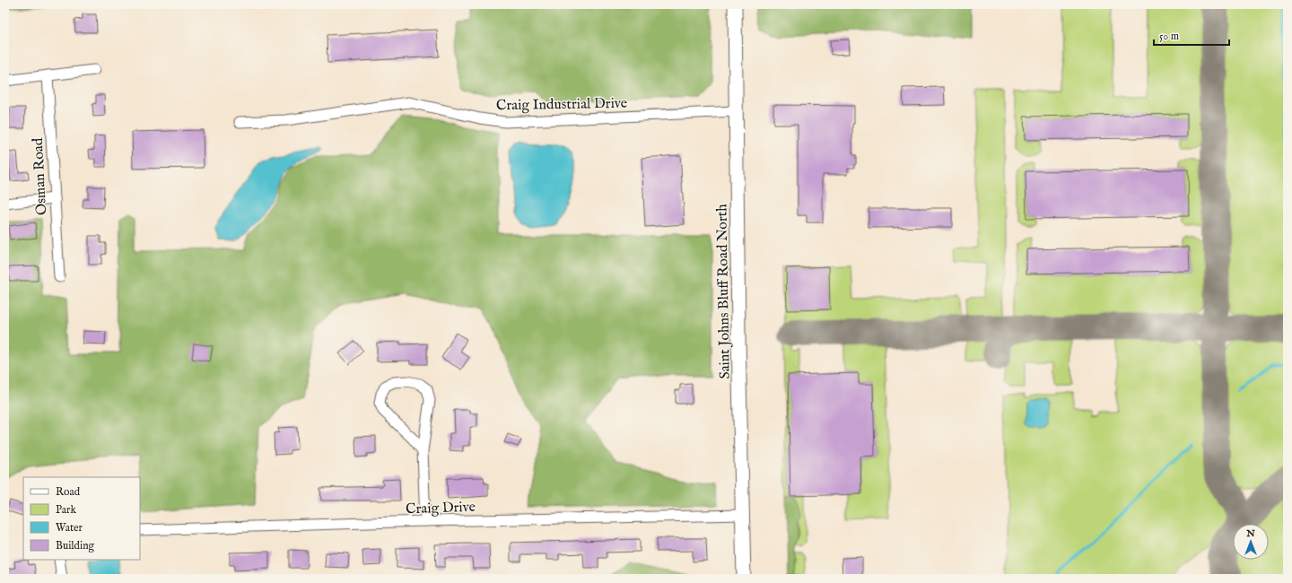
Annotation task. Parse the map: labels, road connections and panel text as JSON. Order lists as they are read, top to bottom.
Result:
{
  "streets": {
    "main road": ["Saint Johns Bluff Road North"],
    "street": ["Craig Industrial Drive", "Osman Road", "Craig Drive"]
  },
  "crossings": [
    ["Craig Industrial Drive", "Saint Johns Bluff Road North"],
    ["Saint Johns Bluff Road North", "Craig Drive"]
  ],
  "legend": [
    "Road",
    "Park",
    "Water",
    "Building"
  ],
  "scale_bar": "50 m",
  "north": "top"
}
